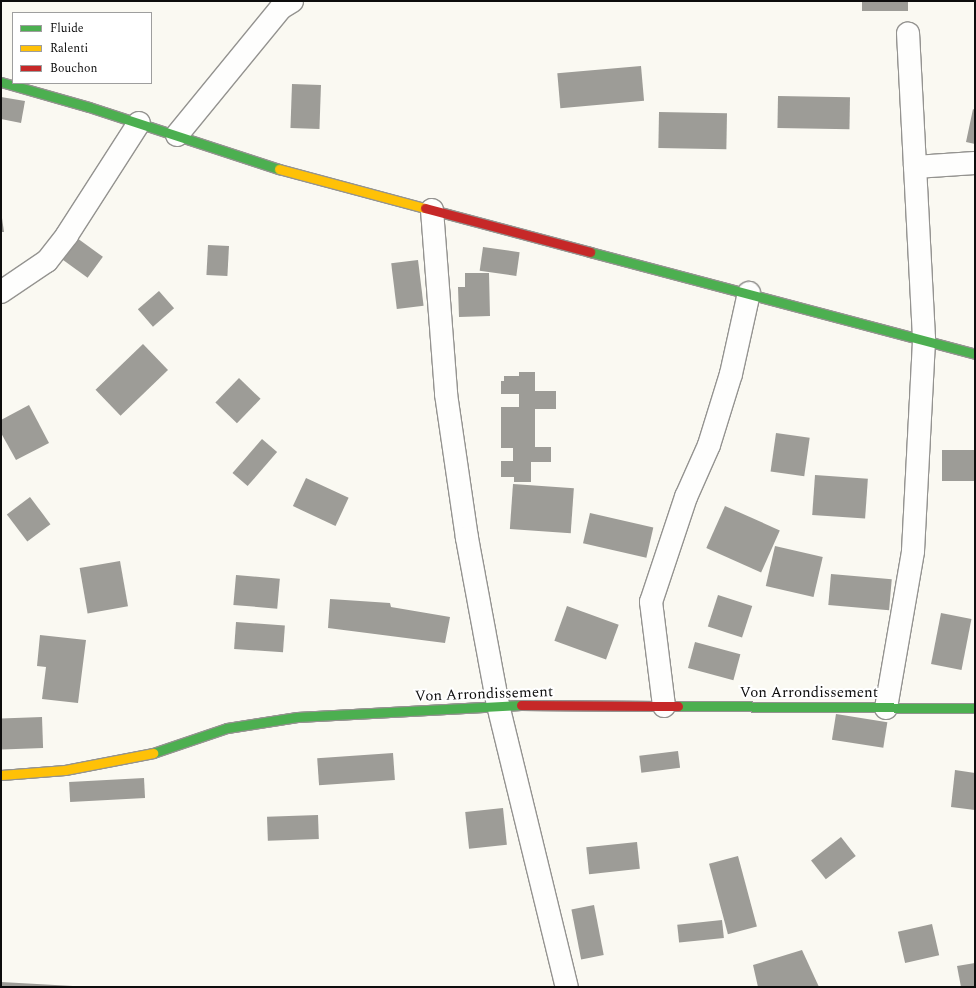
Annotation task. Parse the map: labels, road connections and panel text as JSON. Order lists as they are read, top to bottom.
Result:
{
  "streets": {
    "street": ["Von Arrondissement"]
  },
  "legend": ["Fluide", "Ralenti", "Bouchon"]
}
